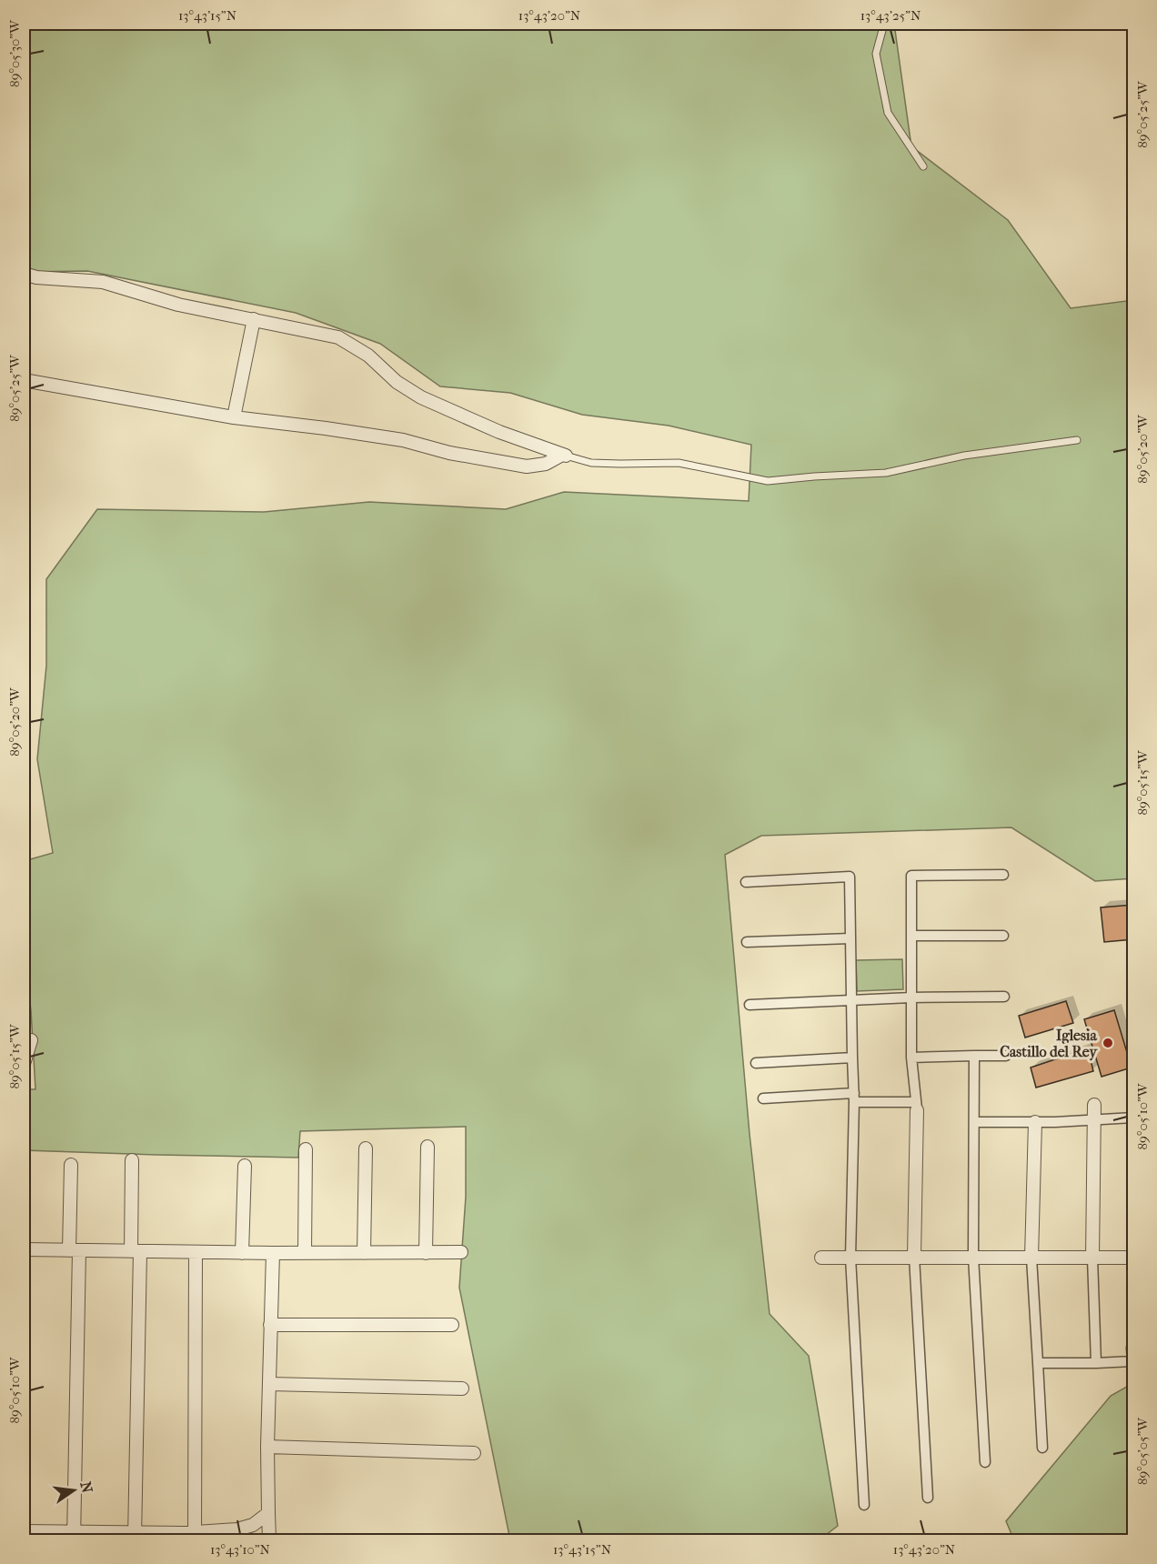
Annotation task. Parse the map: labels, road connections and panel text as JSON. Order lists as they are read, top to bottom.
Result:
{
  "places": ["Iglesia Castillo del Rey"],
  "north": "right",
  "coordinates": [
    "13°43'15\"N",
    "13°43'20\"N",
    "13°43'25\"N",
    "89°05'30\"W",
    "89°05'25\"W",
    "89°05'20\"W",
    "89°05'15\"W",
    "89°05'10\"W",
    "89°05'05\"W",
    "13°43'10\"N"
  ]
}
